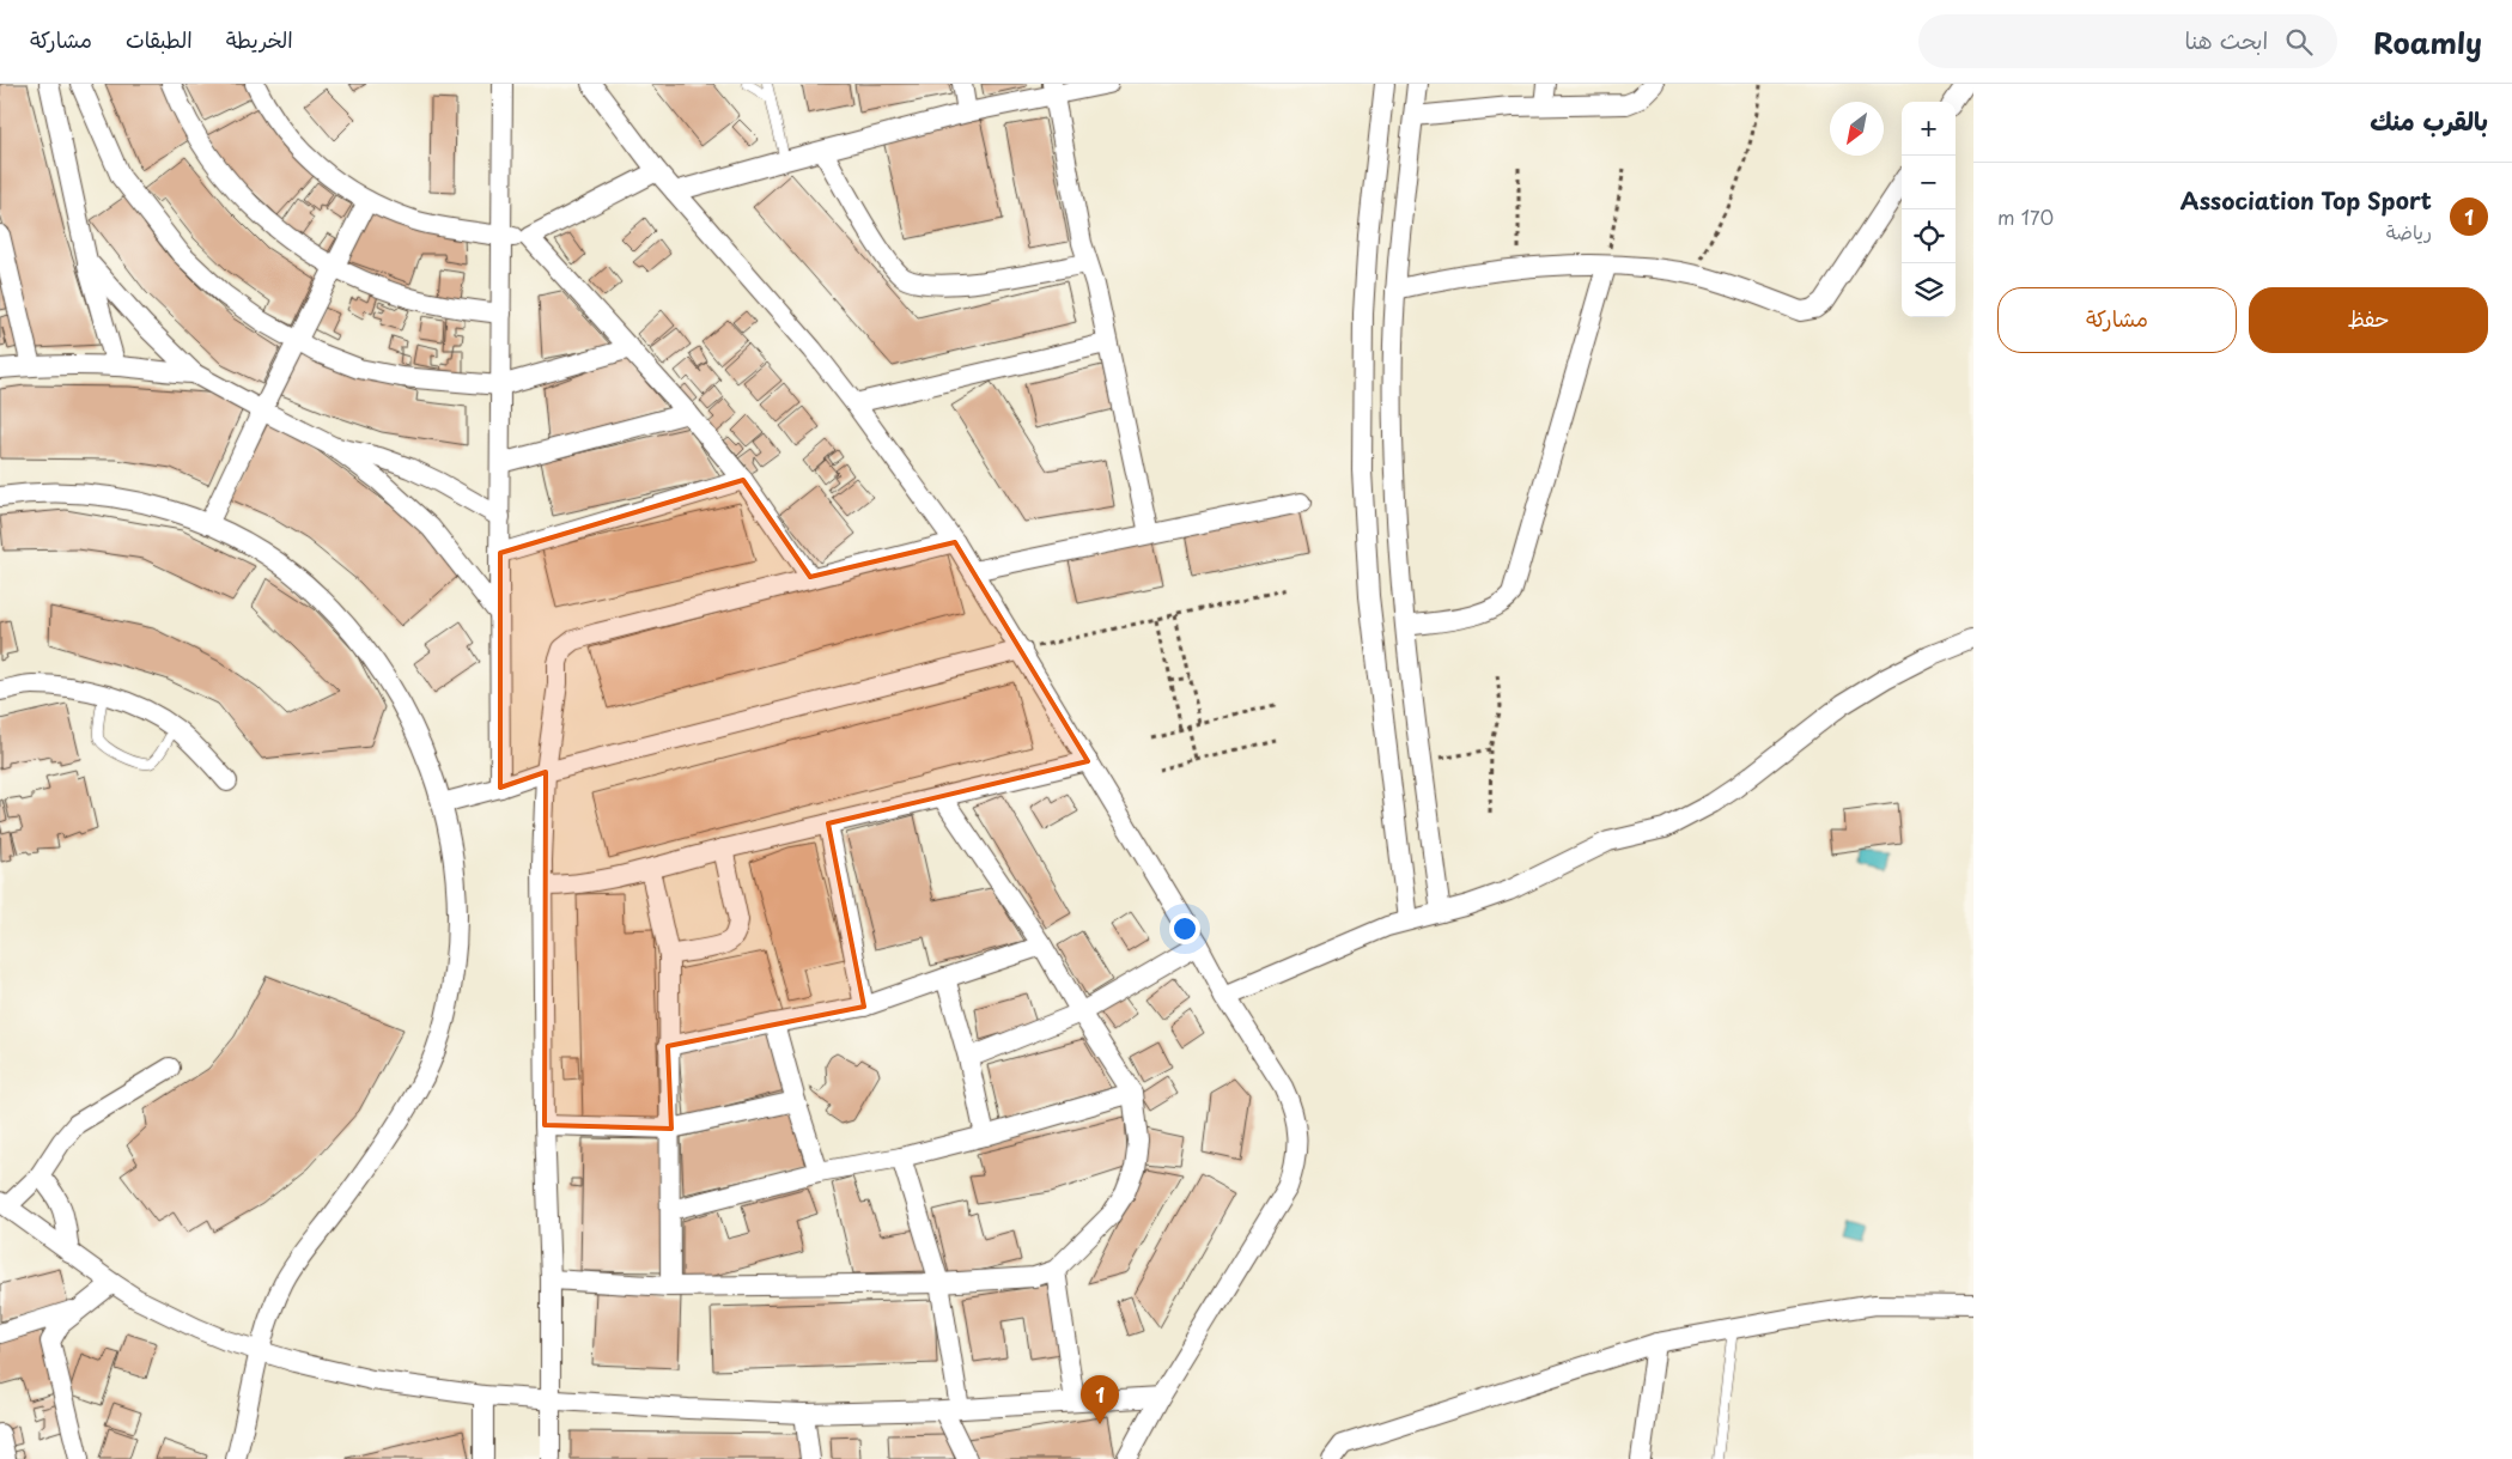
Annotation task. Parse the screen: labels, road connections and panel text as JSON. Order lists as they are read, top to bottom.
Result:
{
  "north": "bottom left",
  "page": {
    "header": "Roamly",
    "search": "ابحث هنا",
    "nav": ["الخريطة", "الطبقات", "مشاركة"],
    "heading": "بالقرب منك",
    "map_buttons": ["+", "−"],
    "list": [
      {
        "mark": "1",
        "name": "Association Top Sport",
        "note": "رياضة",
        "value": "170 m"
      }
    ],
    "buttons": ["حفظ", "مشاركة"],
    "pins": "1"
  }
}
